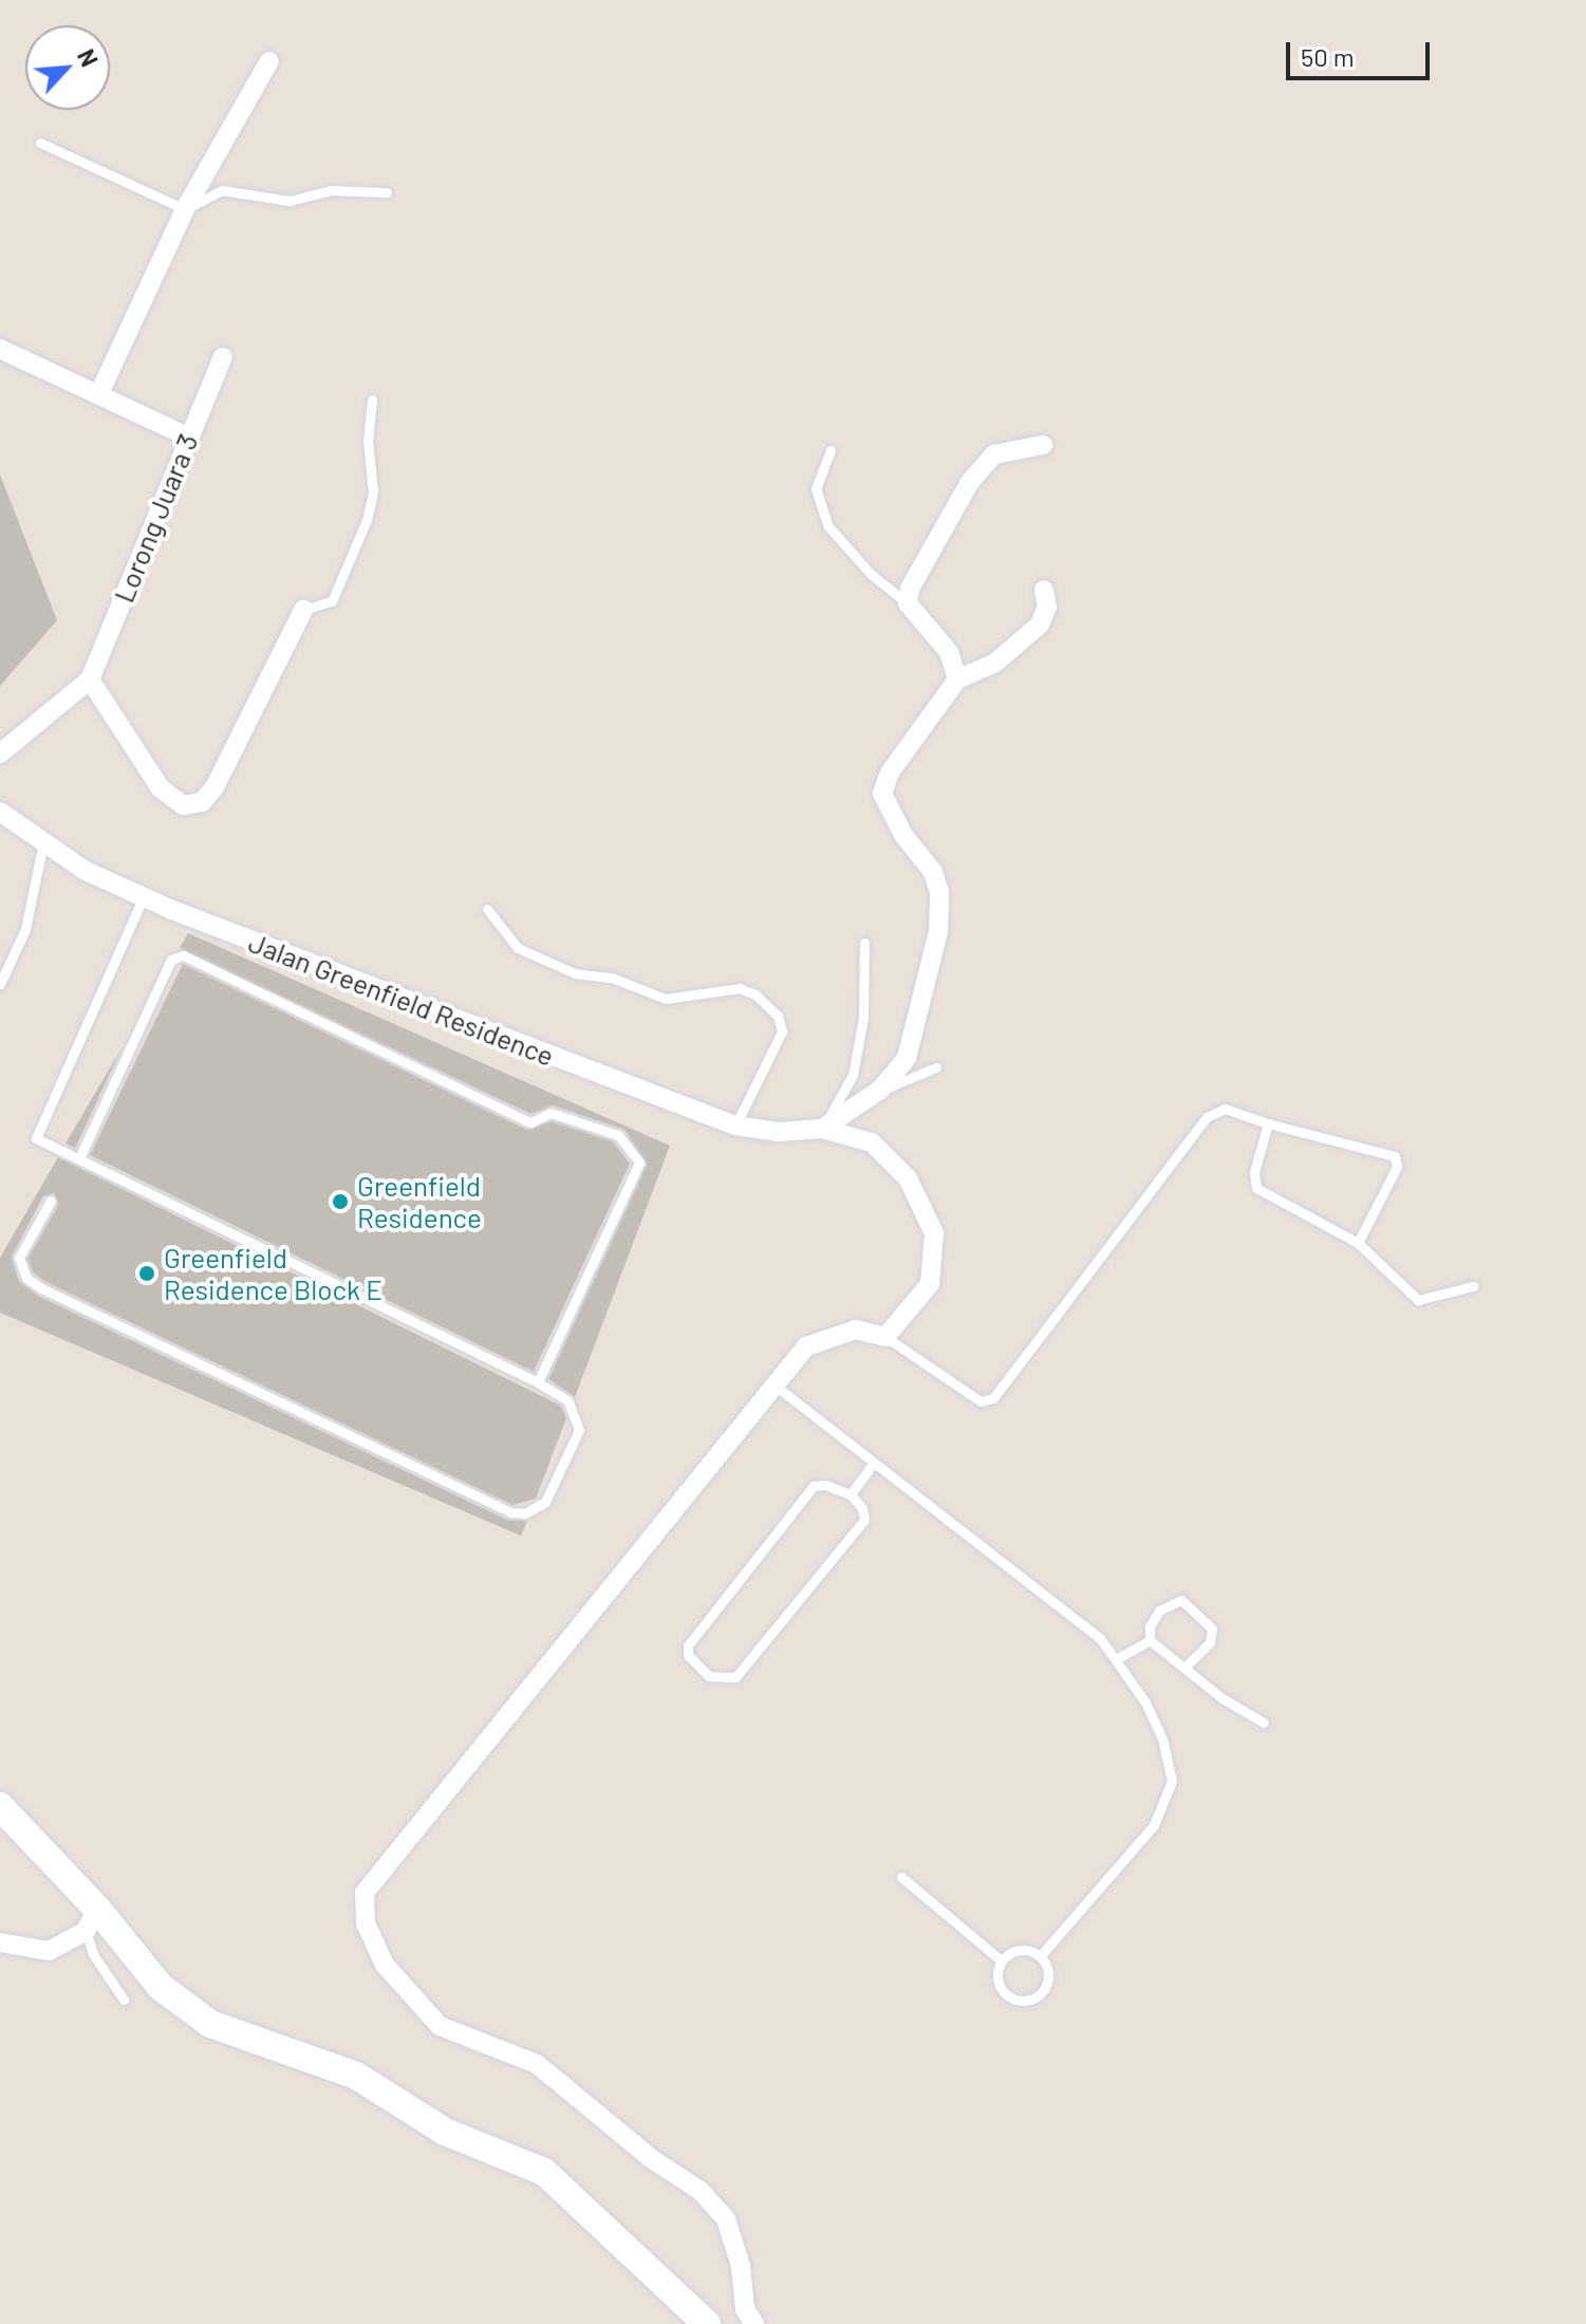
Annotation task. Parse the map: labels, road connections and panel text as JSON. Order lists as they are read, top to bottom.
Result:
{
  "streets": {
    "street": ["Lorong Juara 3", "Jalan Greenfield Residence"]
  },
  "places": ["Greenfield Residence", "Greenfield Residence Block E"],
  "scale_bar": "50 m",
  "north": "top right"
}
